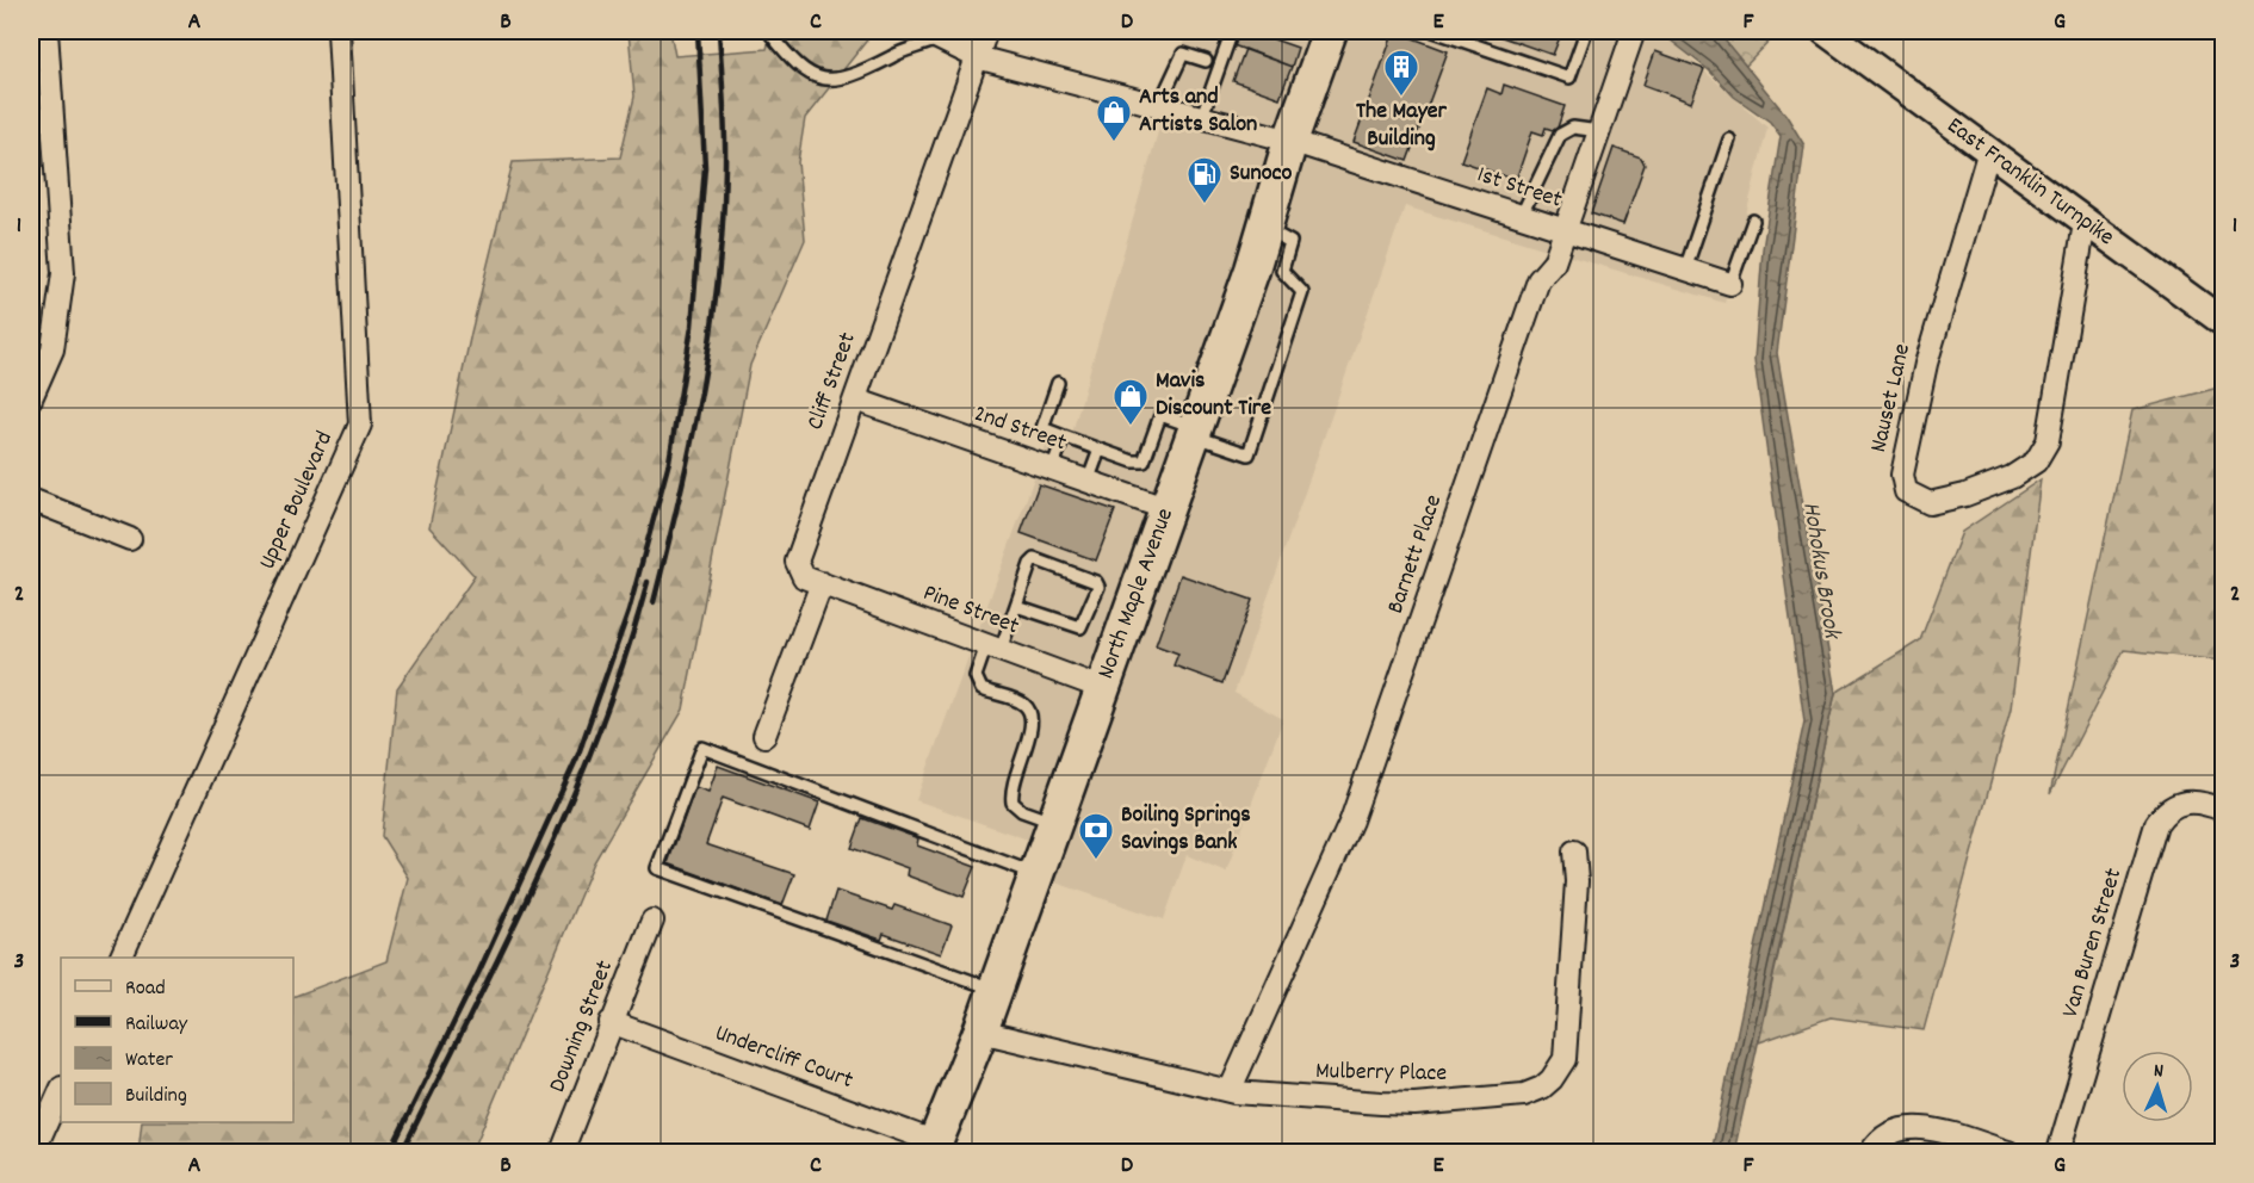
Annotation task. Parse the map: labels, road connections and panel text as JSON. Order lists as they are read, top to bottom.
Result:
{
  "streets": {
    "main road": ["North Maple Avenue"],
    "street": [
      "East Franklin Turnpike",
      "1st Street",
      "Cliff Street",
      "Nauset Lane",
      "2nd Street",
      "Upper Boulevard",
      "Barnett Place",
      "Pine Street",
      "Van Buren Street",
      "Downing Street",
      "Undercliff Court",
      "Mulberry Place"
    ]
  },
  "crossings": [
    ["East Franklin Turnpike", "Nauset Lane"],
    ["1st Street", "Cliff Street"],
    ["1st Street", "Barnett Place"],
    ["1st Street", "North Maple Avenue"],
    ["Cliff Street", "2nd Street"],
    ["Cliff Street", "Pine Street"],
    ["2nd Street", "North Maple Avenue"],
    ["Barnett Place", "Mulberry Place"],
    ["North Maple Avenue", "Pine Street"],
    ["North Maple Avenue", "Undercliff Court"],
    ["North Maple Avenue", "Mulberry Place"],
    ["Downing Street", "Undercliff Court"]
  ],
  "water": ["Hohokus Brook"],
  "places": {
    "building": ["The Mayer Building"],
    "shop": ["Arts and Artists Salon", "Mavis Discount Tire"],
    "fuel station": ["Sunoco"],
    "bank": ["Boiling Springs Savings Bank"]
  },
  "legend": [
    "Road",
    "Railway",
    "Water",
    "Building"
  ],
  "north": "top",
  "grid": {
    "columns": [
      "A",
      "B",
      "C",
      "D",
      "E",
      "F",
      "G"
    ],
    "rows": ["1", "2", "3"]
  }
}
